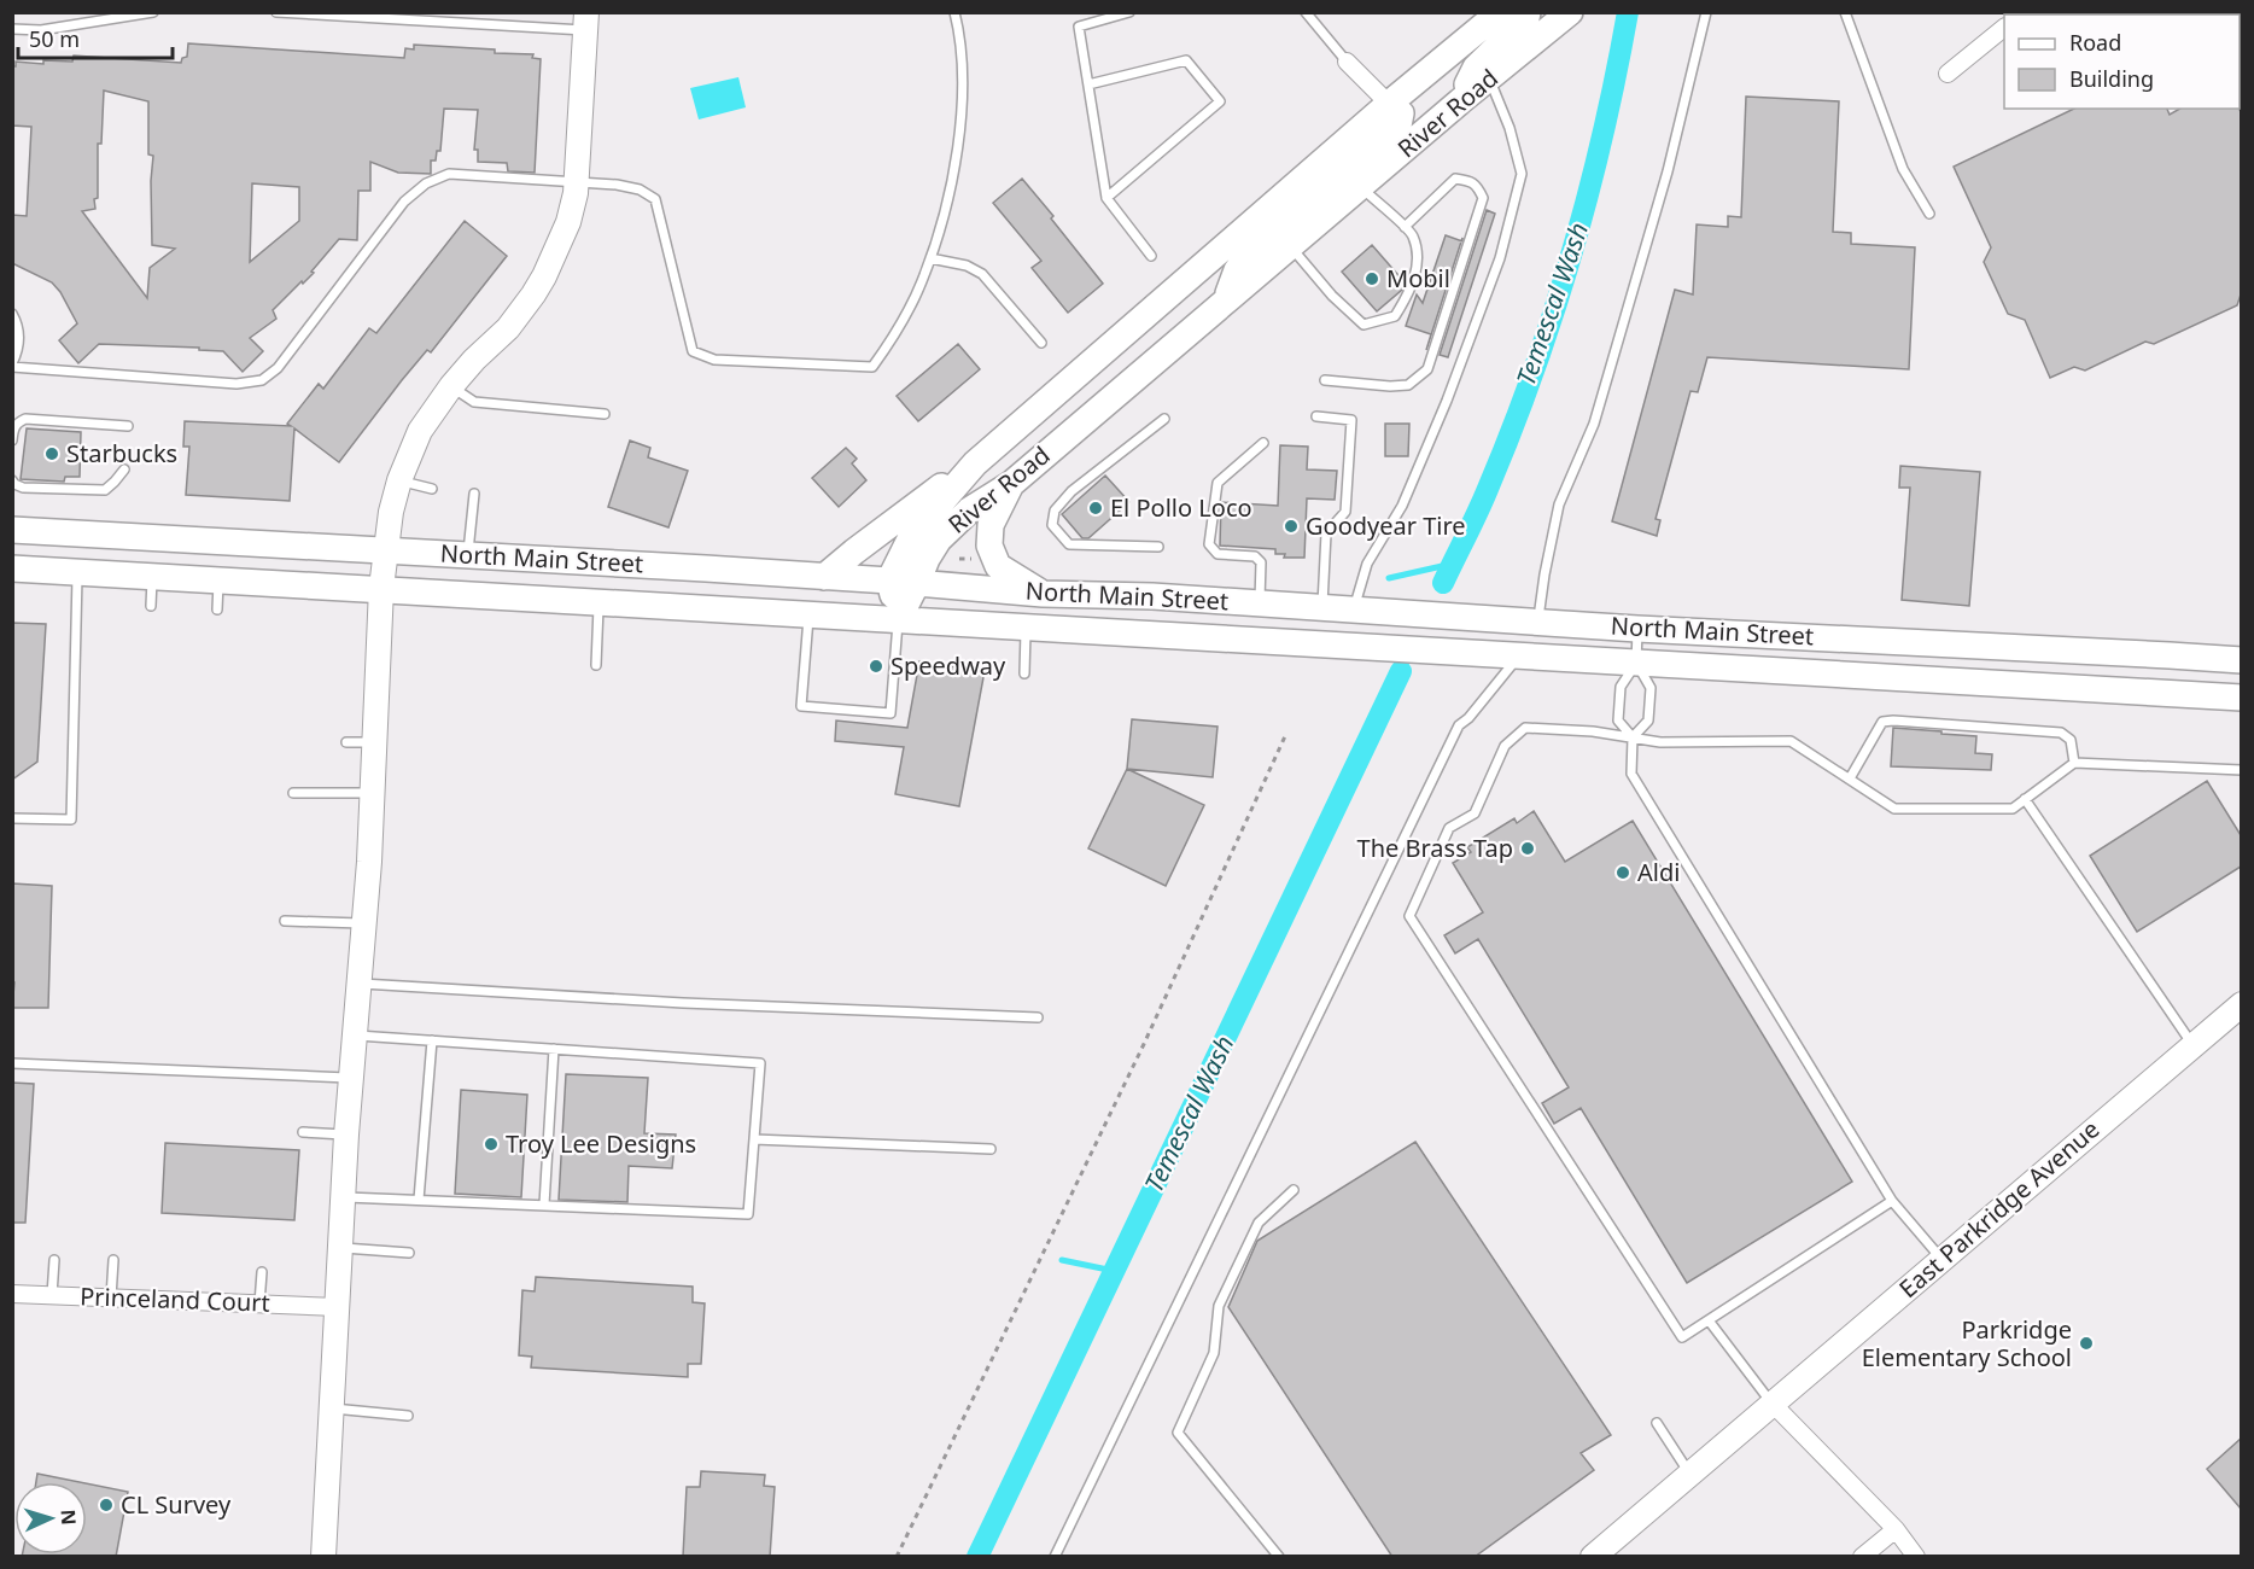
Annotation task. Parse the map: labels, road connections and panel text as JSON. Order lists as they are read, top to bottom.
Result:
{
  "streets": {
    "main road": ["River Road", "North Main Street"],
    "street": ["East Parkridge Avenue", "Princeland Court"]
  },
  "crossings": [
    ["River Road", "North Main Street"]
  ],
  "water": ["Temescal Wash"],
  "places": [
    "Mobil",
    "Starbucks",
    "El Pollo Loco",
    "Goodyear Tire",
    "Speedway",
    "The Brass Tap",
    "Aldi",
    "Troy Lee Designs",
    "Parkridge Elementary School",
    "CL Survey"
  ],
  "legend": ["Road", "Building"],
  "scale_bar": "50 m",
  "north": "right"
}
